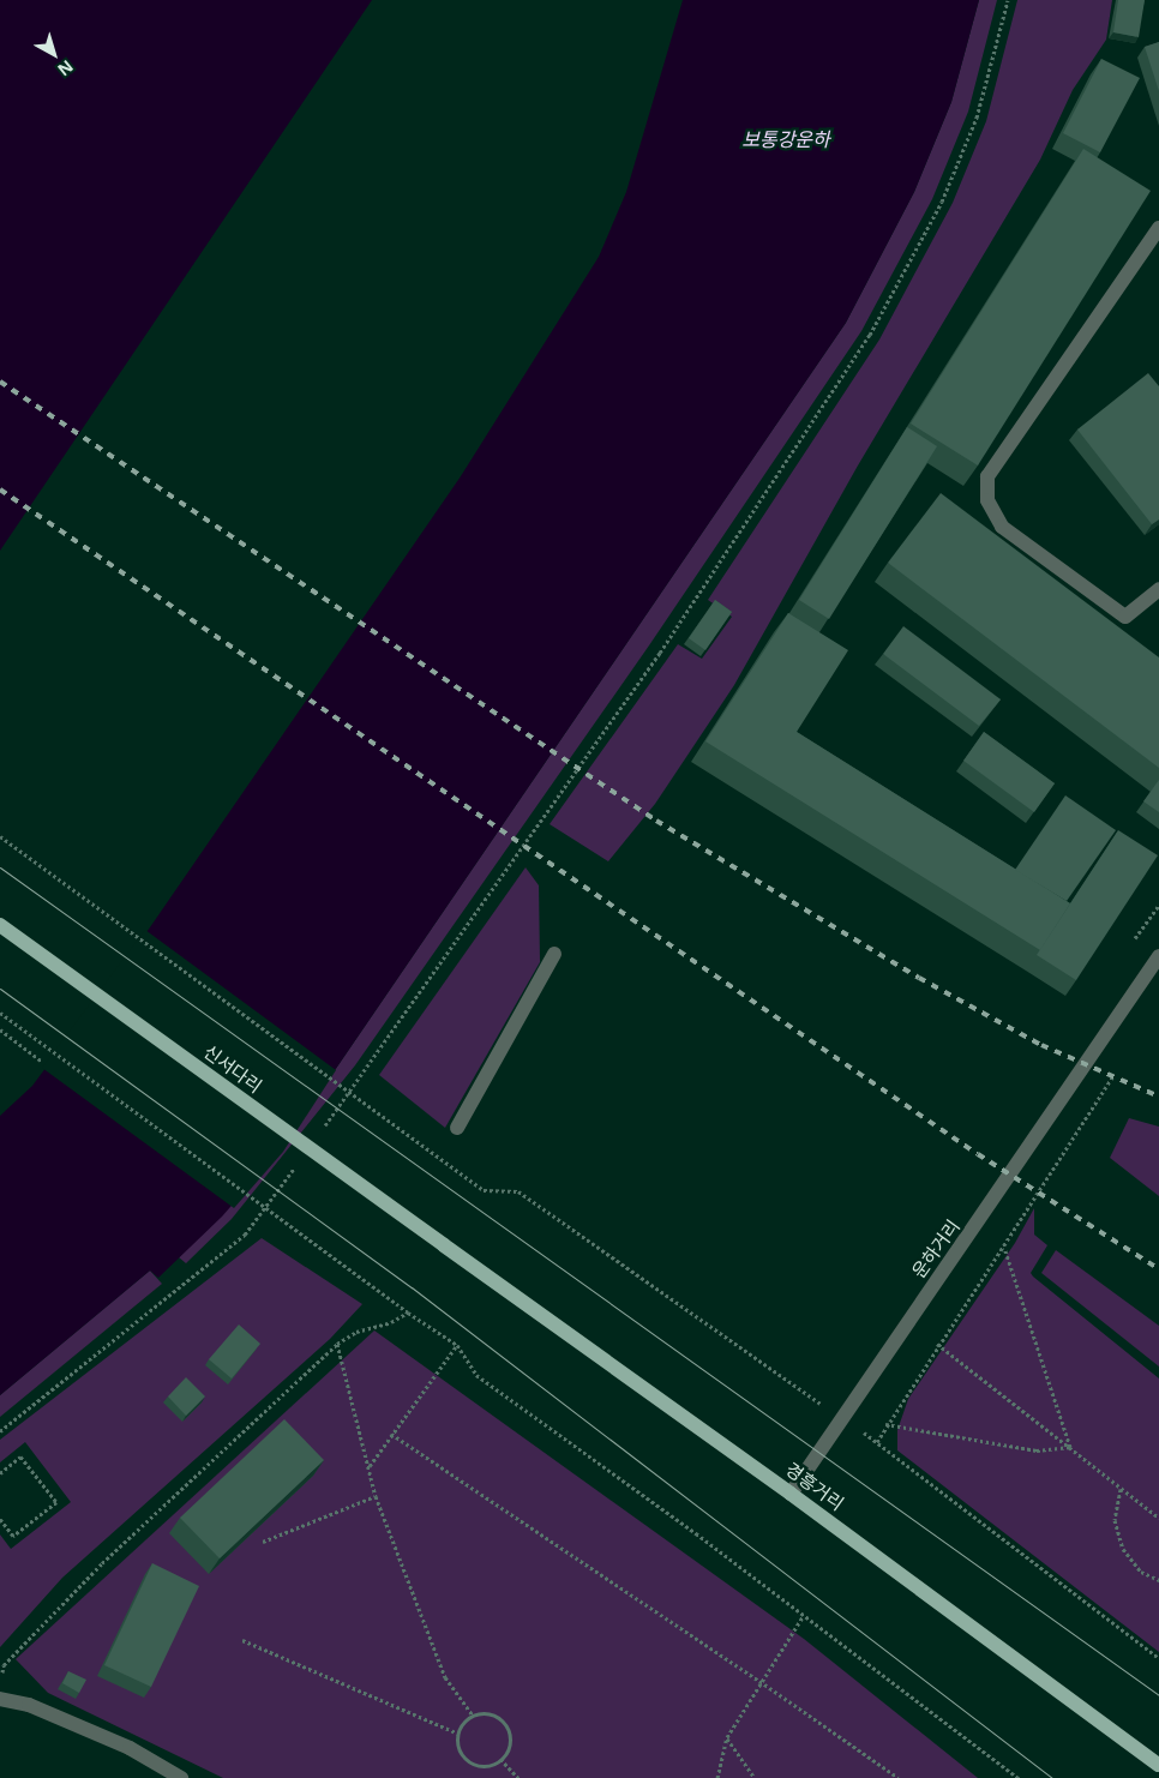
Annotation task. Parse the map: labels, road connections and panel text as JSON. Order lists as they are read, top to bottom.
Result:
{
  "streets": {
    "main road": ["신서다리", "경흥거리"],
    "street": ["운하거리"]
  },
  "crossings": [
    ["신서다리", "경흥거리"],
    ["운하거리", "경흥거리"]
  ],
  "water": ["보통강운하"],
  "north": "bottom right"
}
